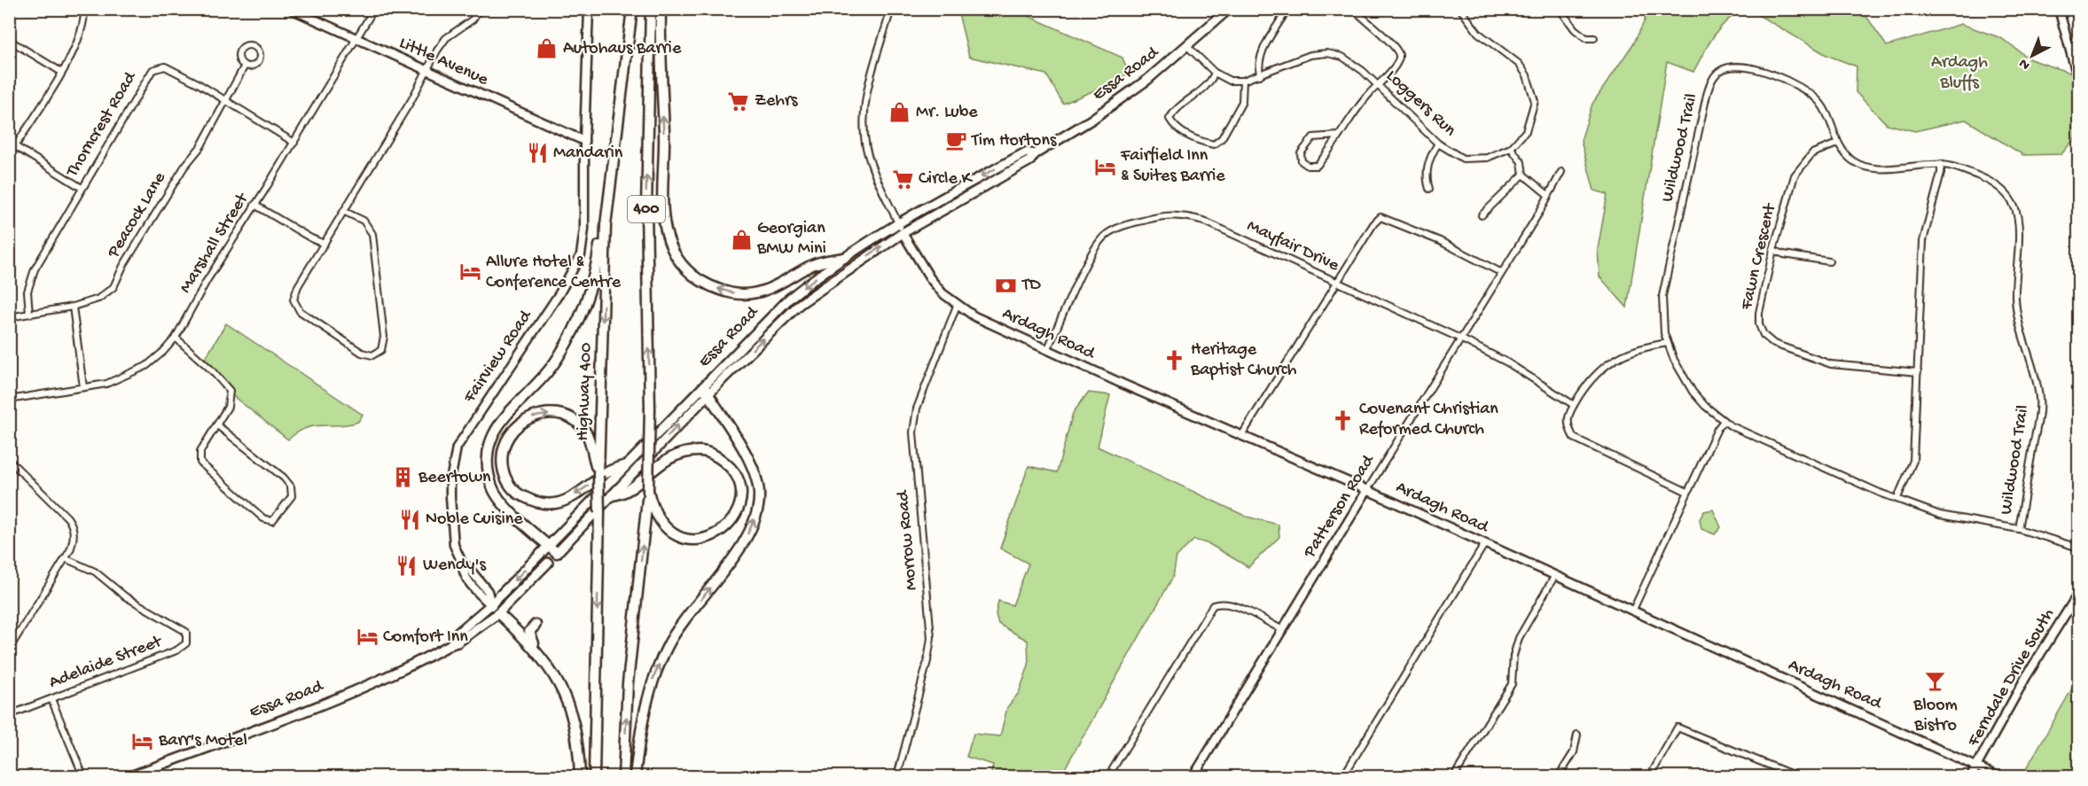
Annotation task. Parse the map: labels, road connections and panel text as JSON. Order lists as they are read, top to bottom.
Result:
{
  "streets": {
    "highway": ["400", "Highway 400"],
    "main road": ["Essa Road"],
    "street": [
      "Little Avenue",
      "Loggers Run",
      "Thorncrest Road",
      "Wildwood Trail",
      "Peacock Lane",
      "Marshall Street",
      "Mayfair Drive",
      "Fawn Crescent",
      "Ardagh Road",
      "Fairview Road",
      "Patterson Road",
      "Morrow Road",
      "Adelaide Street",
      "Ferndale Drive South"
    ]
  },
  "crossings": [
    ["Little Avenue", "Marshall Street"],
    ["Little Avenue", "Fairview Road"],
    ["Essa Road", "Ardagh Road"],
    ["Essa Road", "Fairview Road"],
    ["Thorncrest Road", "Peacock Lane"],
    ["Thorncrest Road", "Marshall Street"],
    ["Wildwood Trail", "Fawn Crescent"],
    ["Mayfair Drive", "Ardagh Road"],
    ["Mayfair Drive", "Patterson Road"],
    ["Ardagh Road", "Patterson Road"],
    ["Ardagh Road", "Morrow Road"],
    ["Ardagh Road", "Ferndale Drive South"]
  ],
  "parks": ["Ardagh Bluffs"],
  "places": {
    "shop": ["Autohaus Barrie", "Mr. Lube", "Georgian BMW Mini"],
    "supermarket": ["Zehrs", "Circle K"],
    "cafe": ["Tim Hortons"],
    "restaurant": ["Mandarin", "Noble Cuisine", "Wendy's"],
    "hotel": [
      "Fairfield Inn & Suites Barrie",
      "Allure Hotel & Conference Centre",
      "Comfort Inn",
      "Barr's Motel"
    ],
    "bank": ["TD"],
    "church": ["Heritage Baptist Church", "Covenant Christian Reformed Church"],
    "building": ["Beertown"],
    "bar": ["Bloom Bistro"]
  },
  "north": "bottom left"
}
